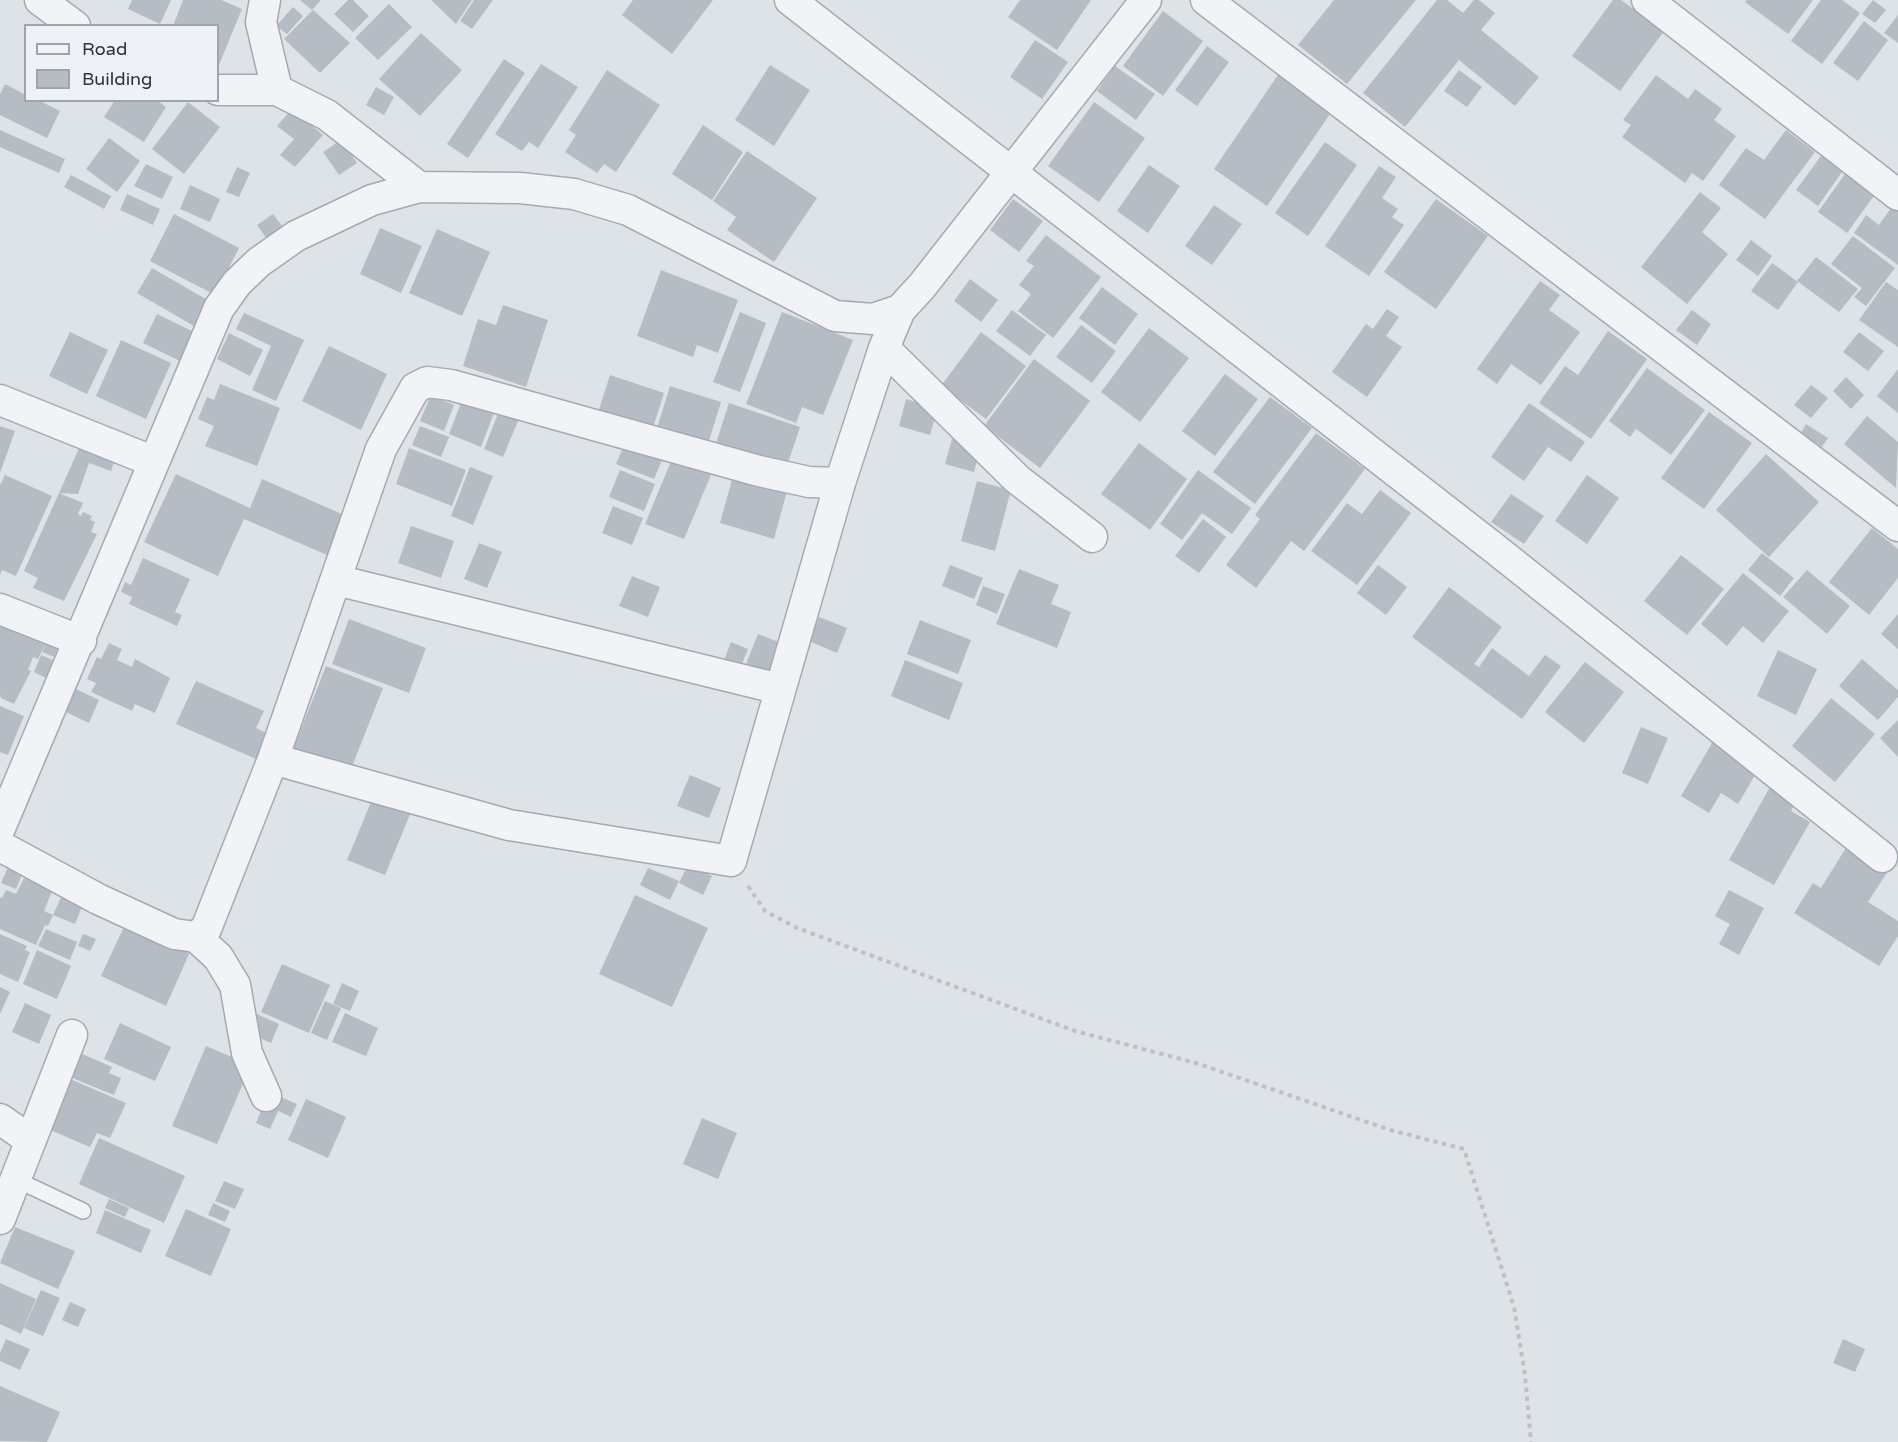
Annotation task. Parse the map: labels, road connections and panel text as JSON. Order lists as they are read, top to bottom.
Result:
{
  "legend": ["Road", "Building"]
}
